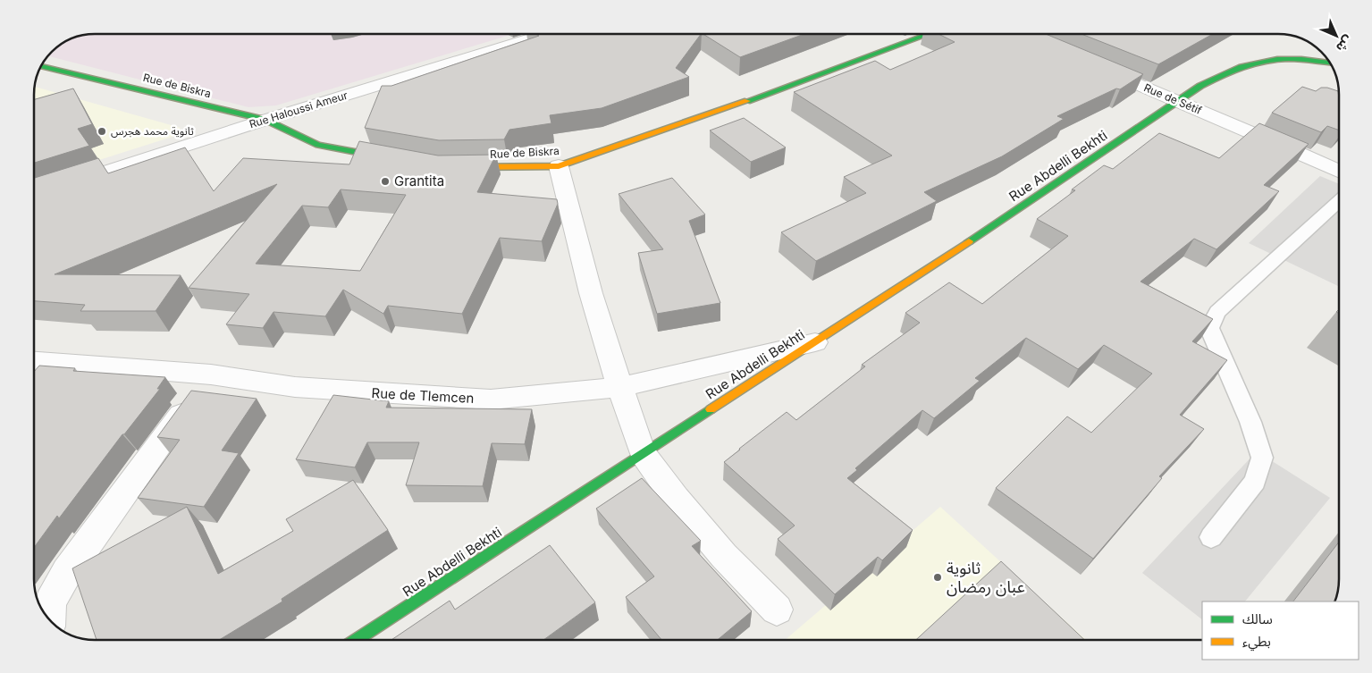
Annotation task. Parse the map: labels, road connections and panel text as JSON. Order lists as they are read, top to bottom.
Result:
{
  "streets": {
    "street": [
      "Rue de Biskra",
      "Rue de Sétif",
      "Rue Haloussi Ameur",
      "Rue Abdelli Bekhti",
      "Rue de Tlemcen"
    ]
  },
  "crossings": [
    ["Rue de Biskra", "Rue Haloussi Ameur"],
    ["Rue de Sétif", "Rue Abdelli Bekhti"],
    ["Rue Abdelli Bekhti", "Rue de Tlemcen"]
  ],
  "places": ["ثانوية محمد هجرس", "Grantita", "ثانوية عبان رمضان"],
  "legend": ["سالك", "بطيء"],
  "north": "bottom right"
}
